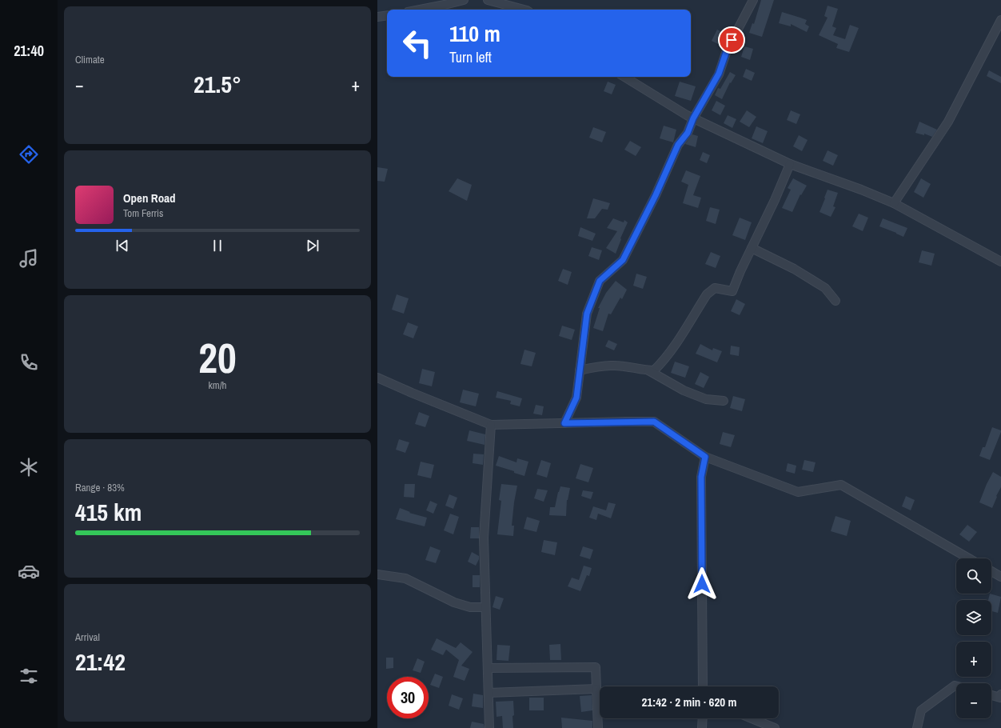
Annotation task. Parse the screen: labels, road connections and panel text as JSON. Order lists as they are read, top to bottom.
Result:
{
  "page": {
    "tabs": "21:40",
    "tile": [
      "Climate",
      ["20", "km/h"],
      ["Range · 83%", "415 km"],
      ["Arrival", "21:42"]
    ],
    "turn": ["110 m", "Turn left"],
    "heat": ["−", "21.5°", "+"],
    "song": ["Open Road", "Tom Ferris"],
    "map_buttons": ["+", "−"],
    "limit": "30",
    "trip": "21:42 · 2 min · 620 m"
  }
}
